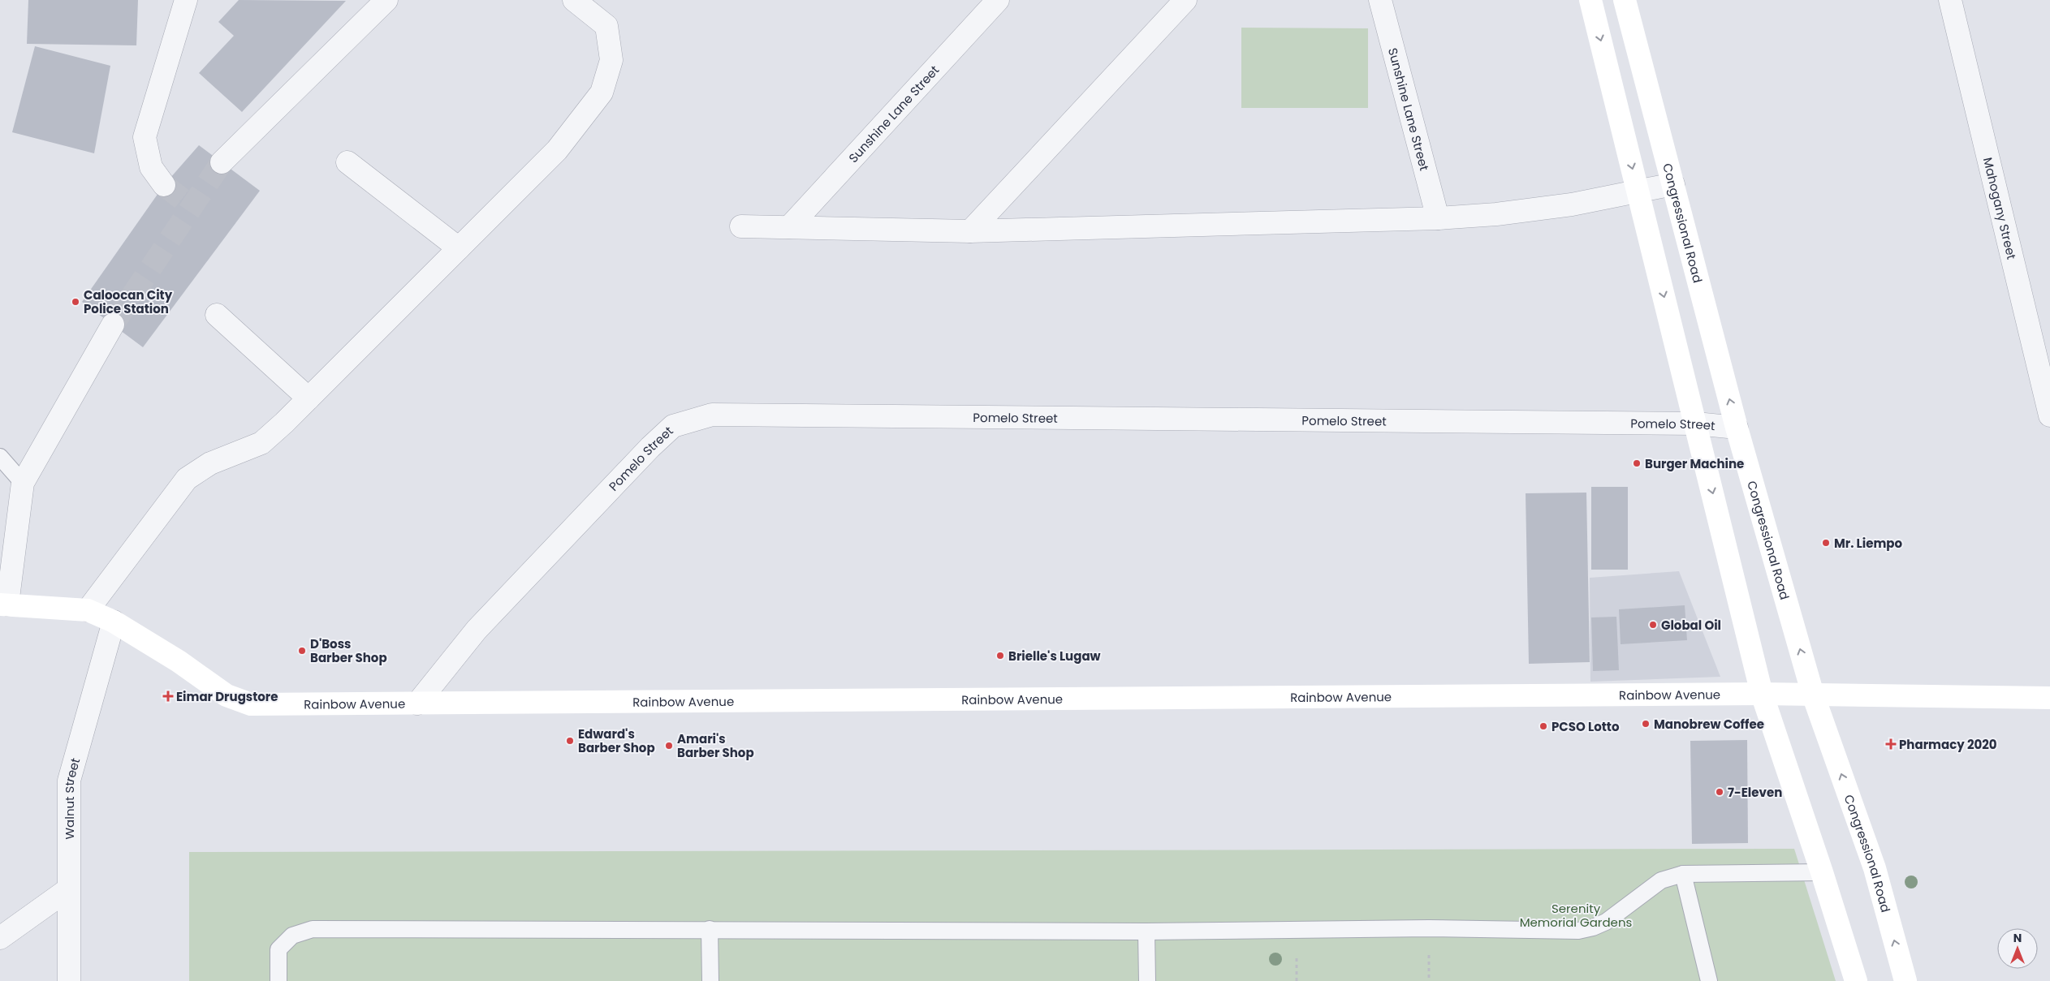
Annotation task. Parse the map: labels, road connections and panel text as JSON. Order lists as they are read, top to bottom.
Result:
{
  "streets": {
    "street": [
      "Sunshine Lane Street",
      "Mahogany Street",
      "Congressional Road",
      "Pomelo Street",
      "Rainbow Avenue",
      "Walnut Street"
    ]
  },
  "crossings": [
    ["Congressional Road", "Pomelo Street"],
    ["Congressional Road", "Rainbow Avenue"],
    ["Pomelo Street", "Rainbow Avenue"],
    ["Rainbow Avenue", "Walnut Street"]
  ],
  "parks": ["Serenity Memorial Gardens"],
  "places": {
    "other": [
      "Caloocan City Police Station",
      "Burger Machine",
      "Mr. Liempo",
      "Global Oil",
      "D'Boss Barber Shop",
      "Brielle's Lugaw",
      "Manobrew Coffee",
      "PCSO Lotto",
      "Edward's Barber Shop",
      "Amari's Barber Shop",
      "7-Eleven"
    ],
    "health": ["Eimar Drugstore", "Pharmacy 2020"]
  },
  "north": "top"
}
